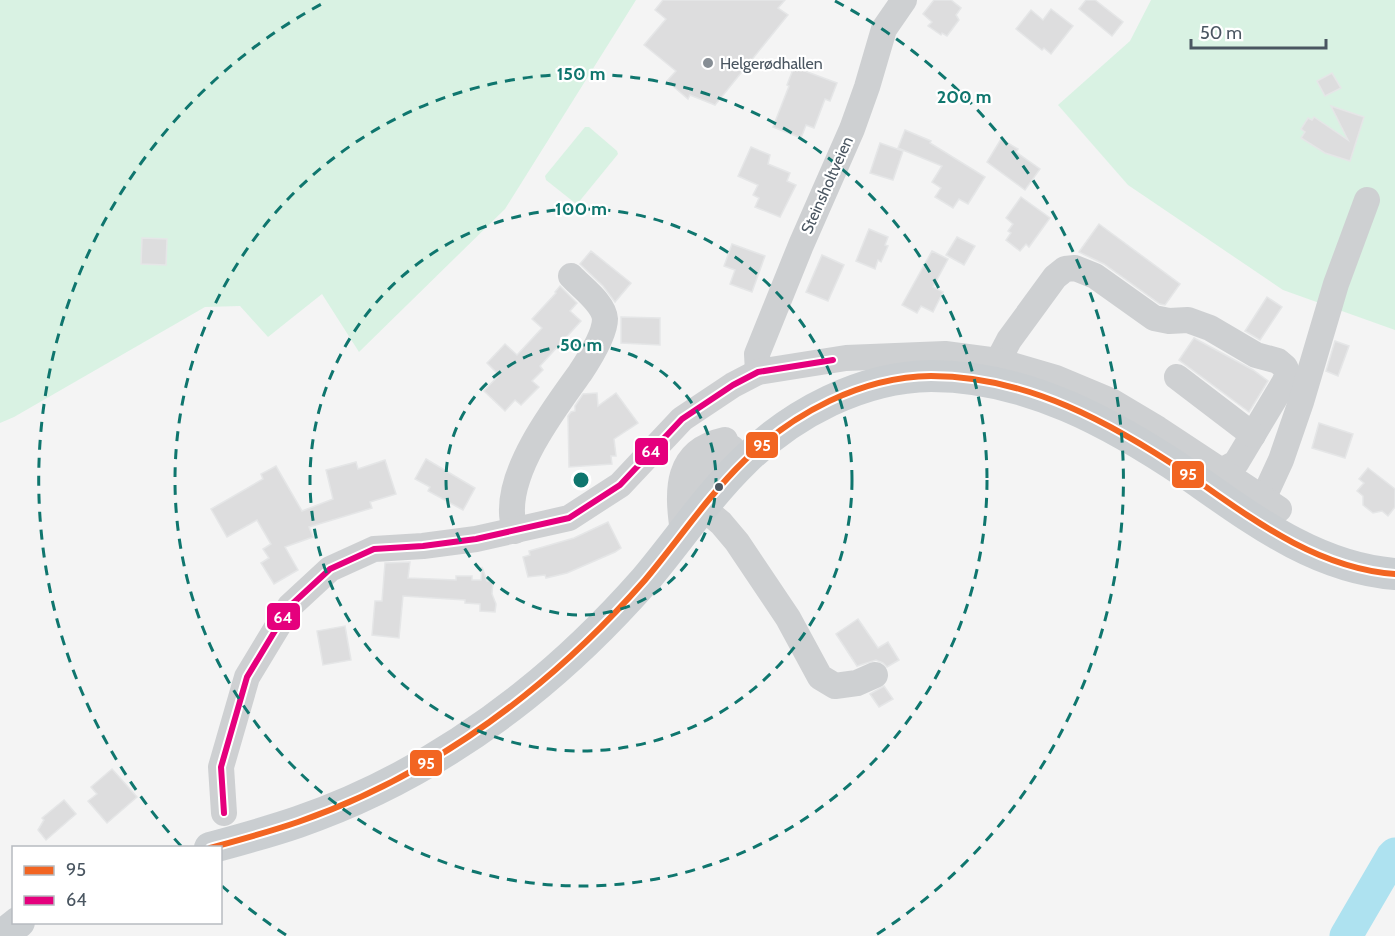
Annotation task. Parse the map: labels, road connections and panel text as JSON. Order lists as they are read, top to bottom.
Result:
{
  "streets": {
    "street": ["Steinsholtveien"]
  },
  "places": ["Helgerødhallen"],
  "lines": ["transit line 64", "transit line 95"],
  "legend": ["95", "64"],
  "scale_bar": "50 m",
  "rings": [
    "150 m",
    "200 m",
    "100 m",
    "50 m"
  ]
}
